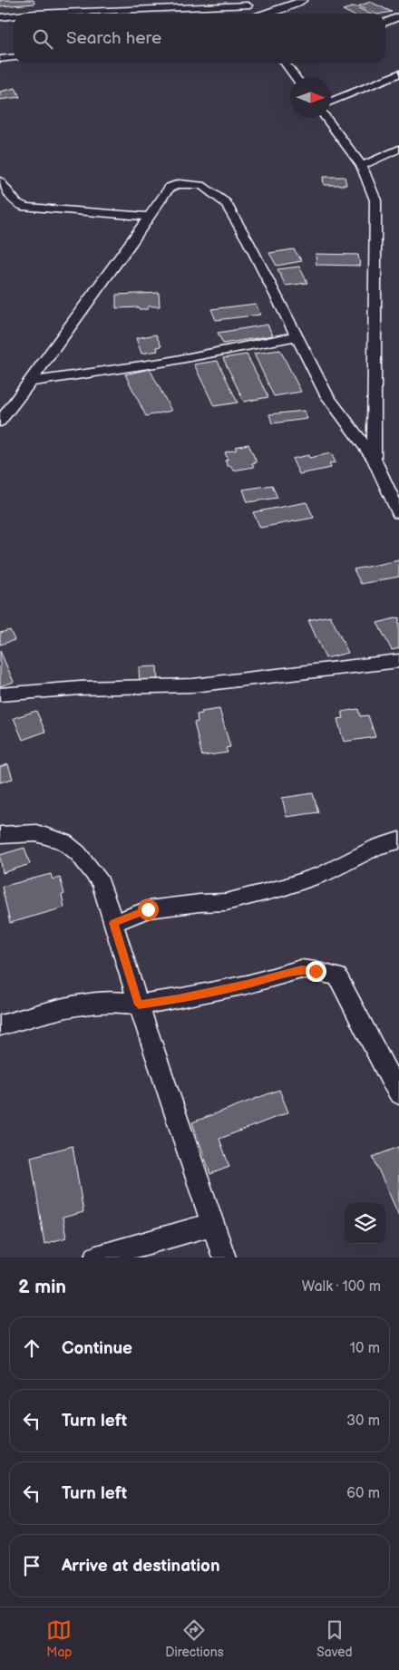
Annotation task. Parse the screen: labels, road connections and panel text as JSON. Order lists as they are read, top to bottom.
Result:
{
  "north": "right",
  "page": {
    "search": "Search here",
    "heading": ["2 min", "Walk · 100 m"],
    "list": [
      ["Continue", "10 m"],
      ["Turn left", "30 m"],
      ["Turn left", "60 m"],
      "Arrive at destination"
    ],
    "nav": ["Map", "Directions", "Saved"]
  }
}
